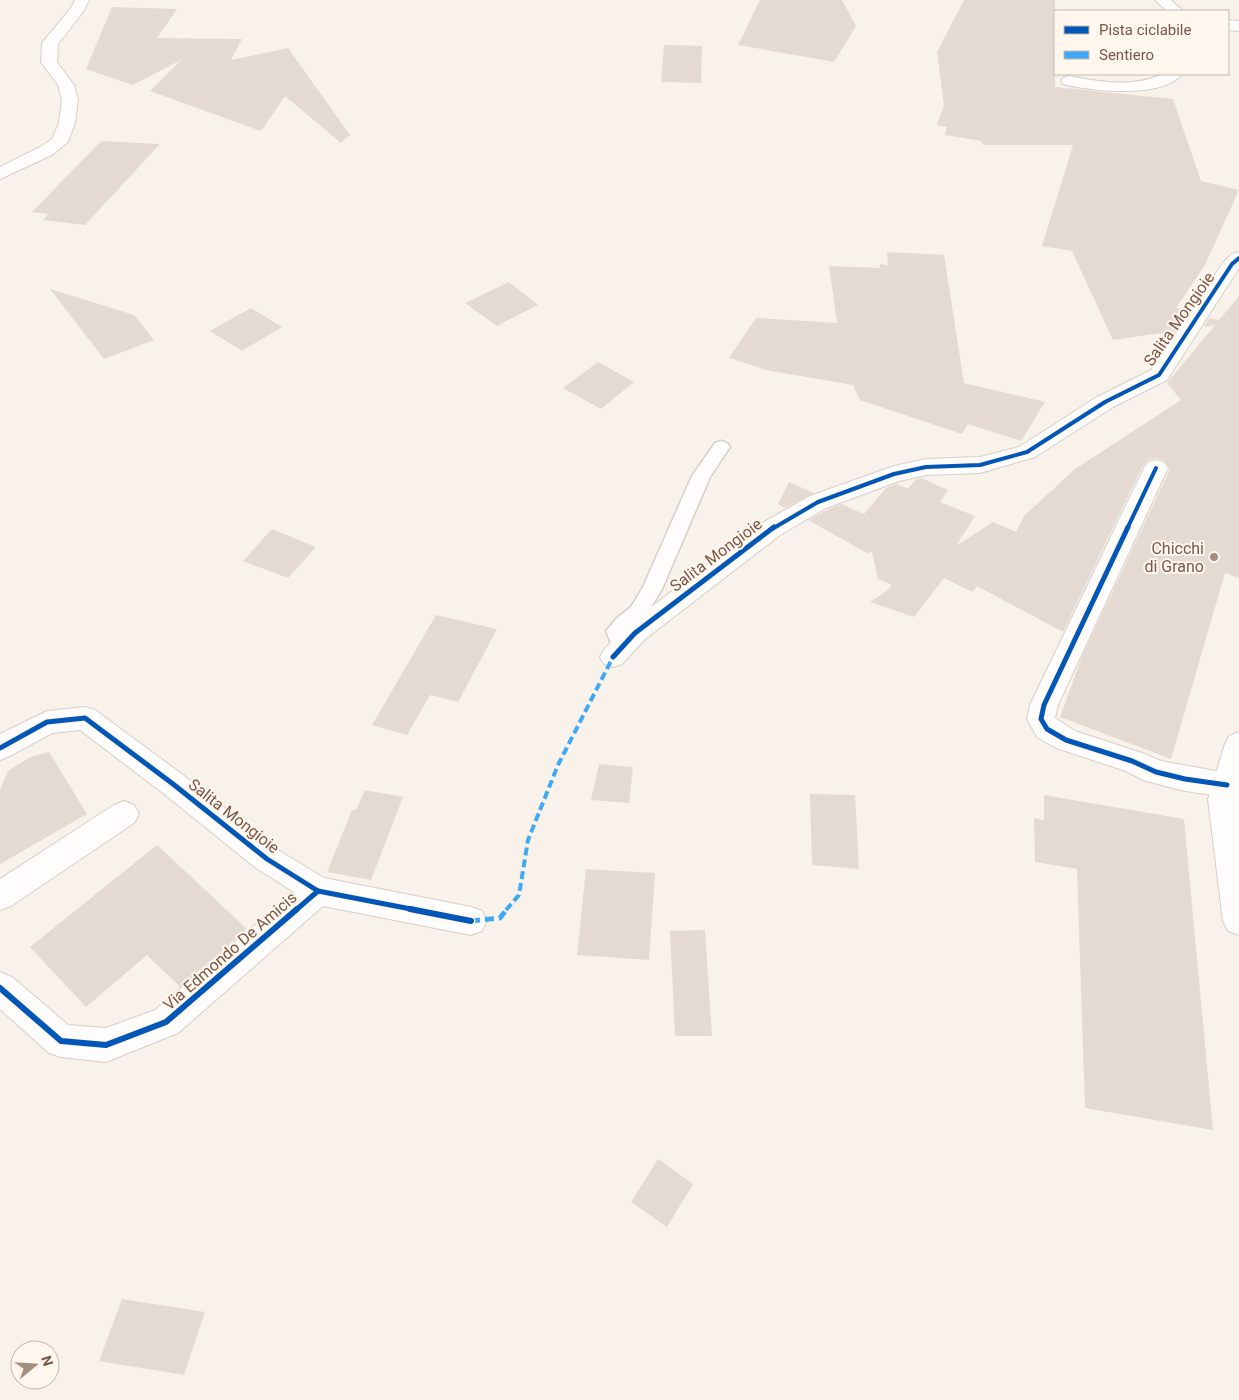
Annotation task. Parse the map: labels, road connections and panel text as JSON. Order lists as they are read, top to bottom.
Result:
{
  "streets": {
    "street": ["Salita Mongioie", "Via Edmondo De Amicis"]
  },
  "crossings": [
    ["Salita Mongioie", "Via Edmondo De Amicis"]
  ],
  "places": ["Chicchi di Grano"],
  "legend": ["Pista ciclabile", "Sentiero"],
  "north": "right"
}
